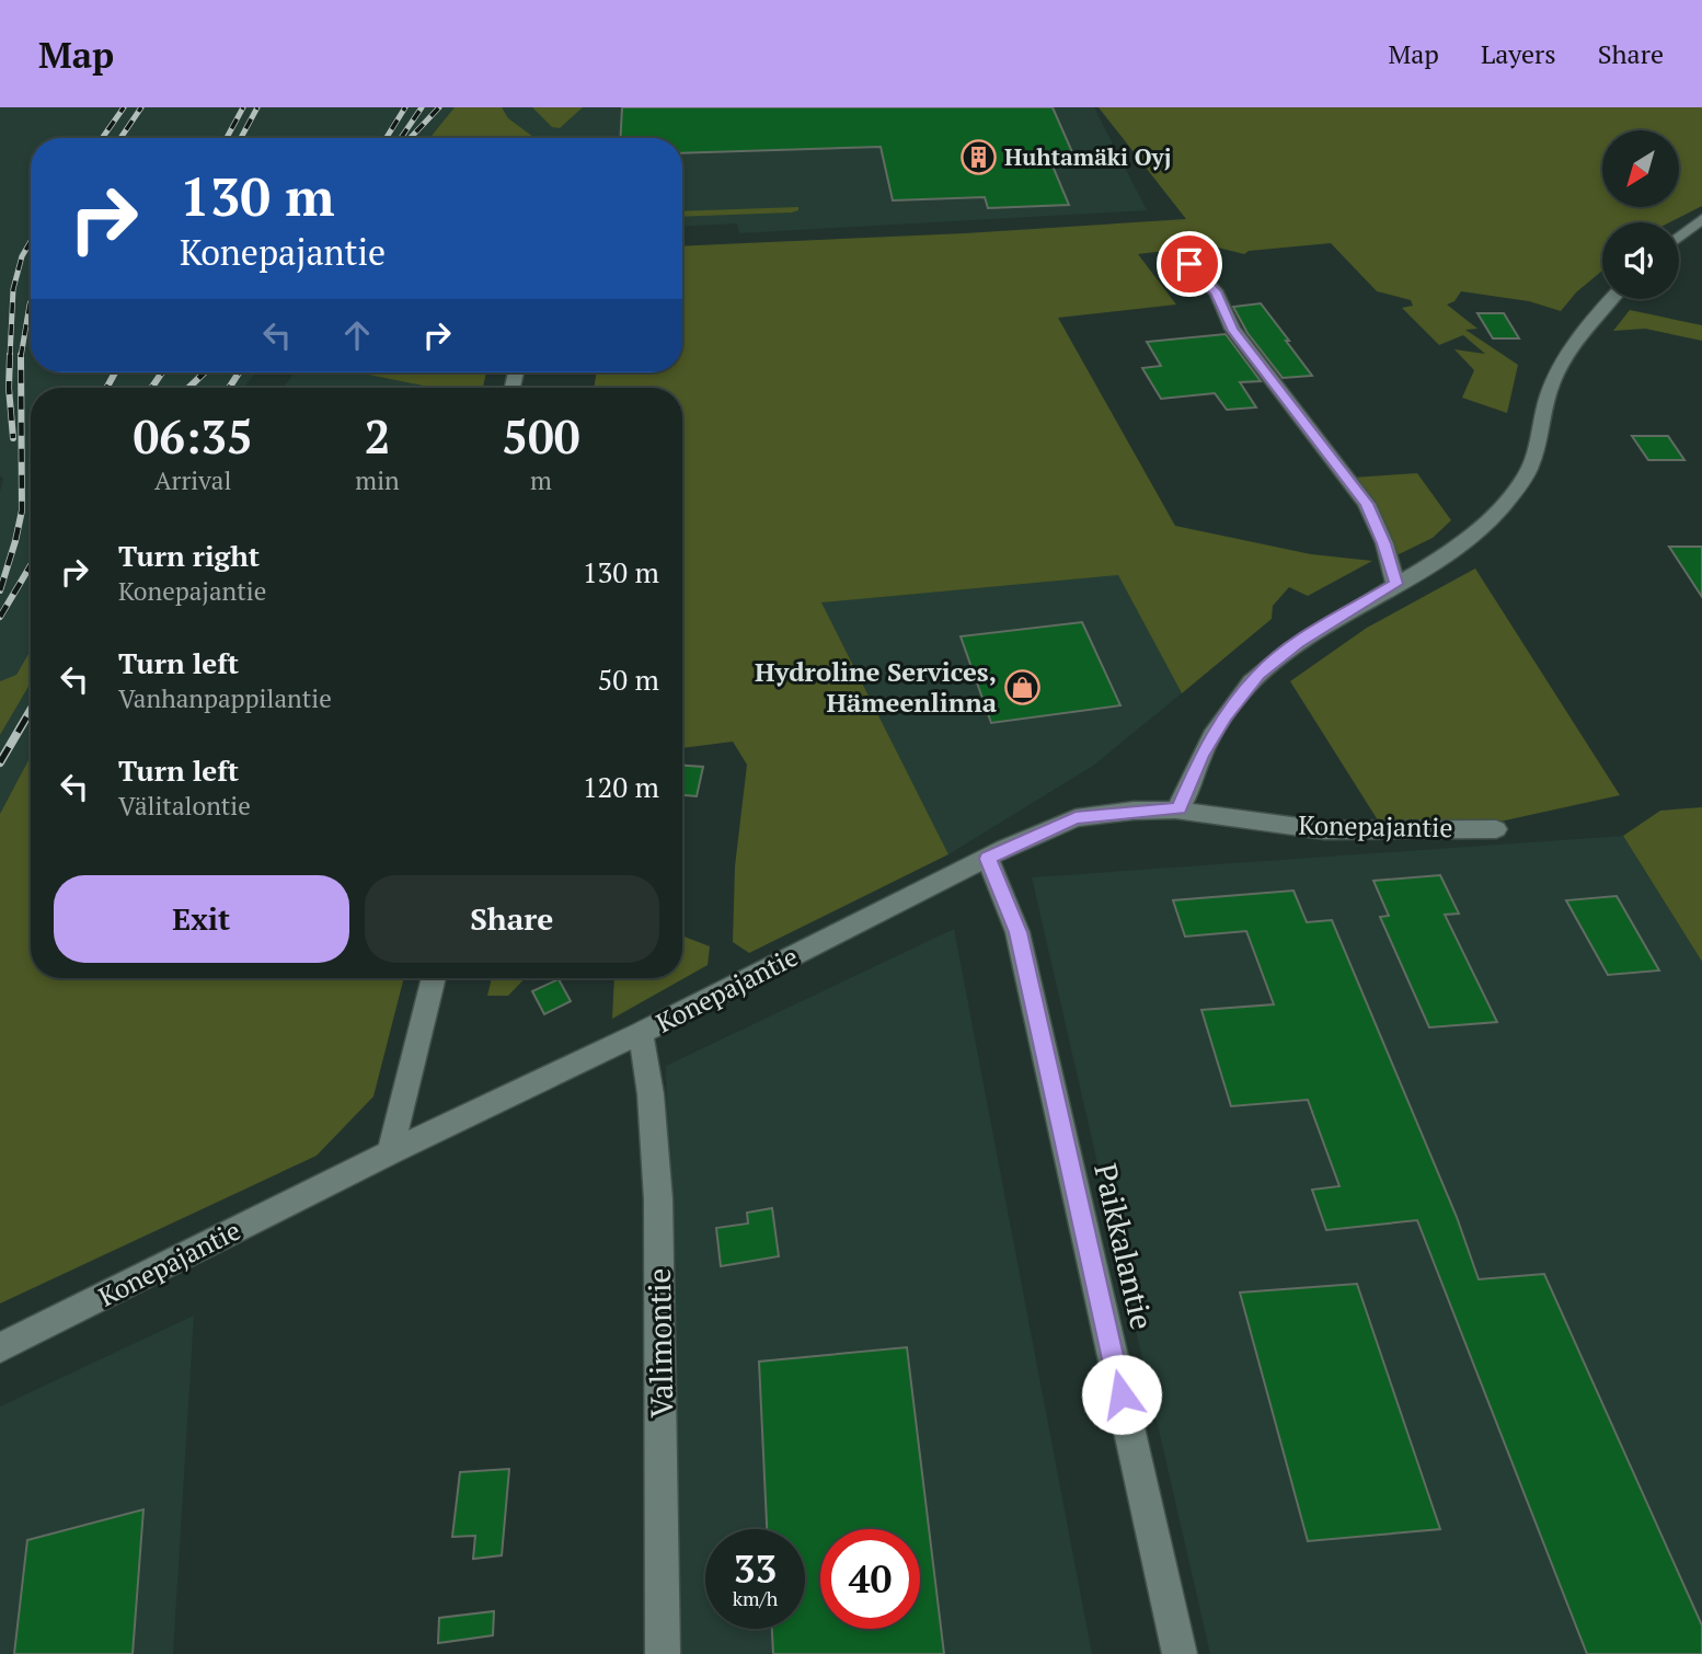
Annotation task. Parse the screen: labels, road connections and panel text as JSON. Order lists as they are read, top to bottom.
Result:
{
  "streets": {
    "street": ["Konepajantie", "Paikkalantie", "Valimontie"]
  },
  "crossings": [
    ["Konepajantie", "Paikkalantie"],
    ["Konepajantie", "Valimontie"]
  ],
  "places": {
    "building": ["Huhtamäki Oyj"],
    "shop": ["Hydroline Services, Hämeenlinna"]
  },
  "north": "bottom left",
  "page": {
    "header": "Map",
    "nav": ["Map", "Layers", "Share"],
    "turn": ["130 m", "Konepajantie"],
    "eta": [
      "06:35",
      "Arrival",
      "2",
      "min",
      "500",
      "m"
    ],
    "list": [
      {
        "name": "Turn right",
        "note": "Konepajantie",
        "value": "130 m"
      },
      {
        "name": "Turn left",
        "note": "Vanhanpappilantie",
        "value": "50 m"
      },
      {
        "name": "Turn left",
        "note": "Välitalontie",
        "value": "120 m"
      }
    ],
    "buttons": ["Exit", "Share"],
    "speed": "33 km/h",
    "limit": "40"
  }
}
